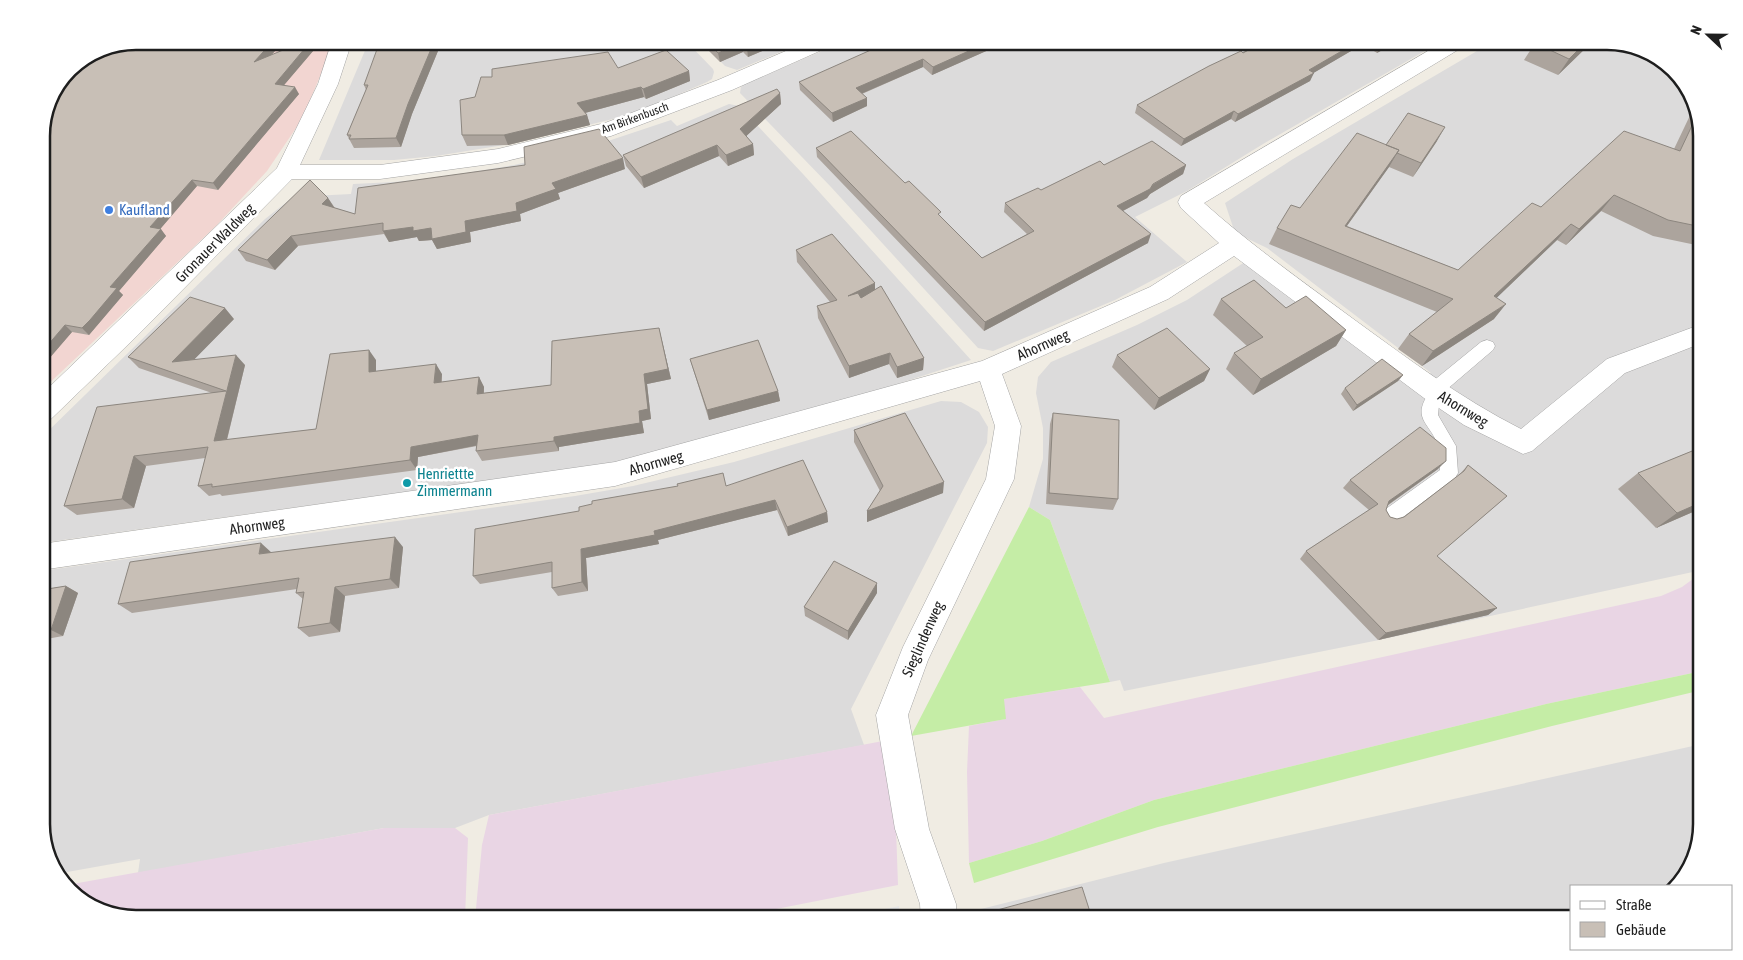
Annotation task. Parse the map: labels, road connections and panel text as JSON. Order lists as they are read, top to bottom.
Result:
{
  "streets": {
    "street": [
      "Am Birkenbusch",
      "Gronauer Waldweg",
      "Ahornweg",
      "Sieglindenweg"
    ]
  },
  "crossings": [
    ["Am Birkenbusch", "Gronauer Waldweg"],
    ["Ahornweg", "Sieglindenweg"]
  ],
  "places": ["Kaufland", "Henriettte Zimmermann"],
  "legend": ["Straße", "Gebäude"],
  "north": "left"
}
